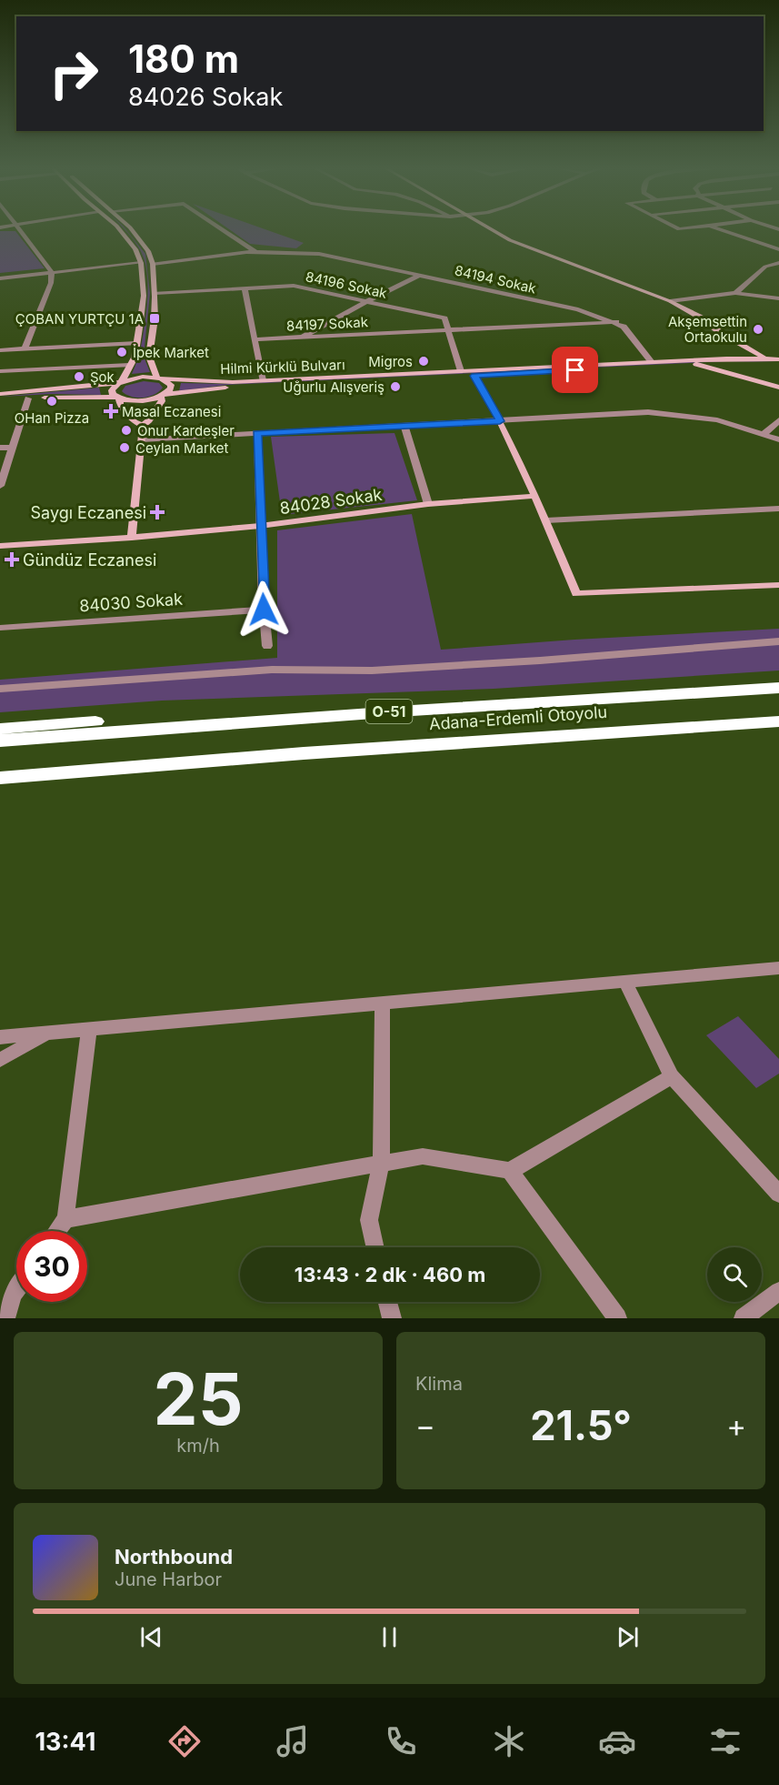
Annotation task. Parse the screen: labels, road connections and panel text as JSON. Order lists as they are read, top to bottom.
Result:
{
  "streets": {
    "highway": ["O-51", "Adana-Erdemli Otoyolu"],
    "main road": ["Hilmi Kürklü Bulvarı", "84028 Sokak"],
    "street": [
      "84194 Sokak",
      "84196 Sokak",
      "84197 Sokak",
      "84030 Sokak"
    ]
  },
  "crossings": [
    ["84194 Sokak", "Hilmi Kürklü Bulvarı"],
    ["84196 Sokak", "84197 Sokak"]
  ],
  "places": {
    "transit": ["ÇOBAN YURTÇU 1A"],
    "other": [
      "Akşemsettin Ortaokulu",
      "İpek Market",
      "Migros",
      "Şok",
      "Uğurlu Alışveriş",
      "OHan Pizza",
      "Onur Kardeşler",
      "Ceylan Market"
    ],
    "health": ["Masal Eczanesi", "Saygı Eczanesi", "Gündüz Eczanesi"]
  },
  "page": {
    "turn": ["180 m", "84026 Sokak"],
    "limit": "30",
    "trip": "13:43 · 2 dk · 460 m",
    "tile": [
      ["25", "km/h"],
      "Klima"
    ],
    "heat": ["−", "21.5°", "+"],
    "song": ["Northbound", "June Harbor"],
    "tabs": "13:41"
  }
}
